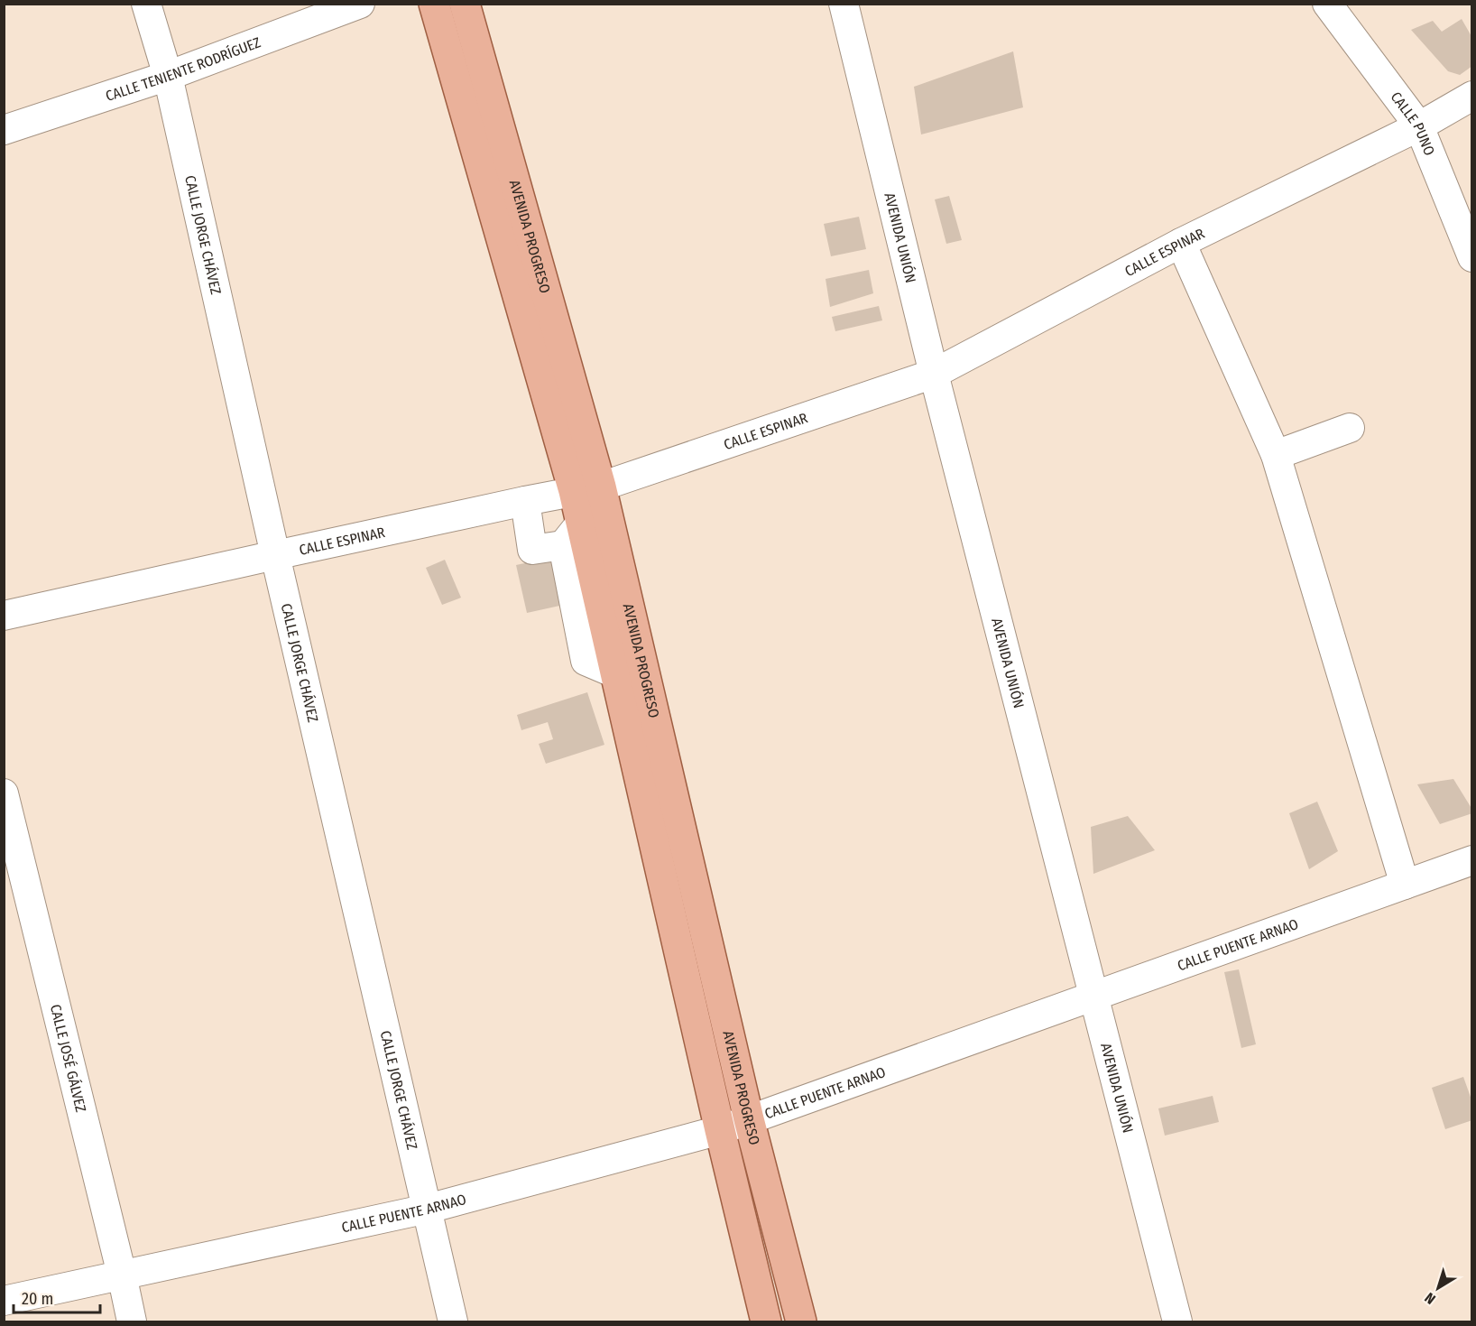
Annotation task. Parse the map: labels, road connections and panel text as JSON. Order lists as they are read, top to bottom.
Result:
{
  "streets": {
    "main road": ["AVENIDA PROGRESO"],
    "street": [
      "CALLE TENIENTE RODRÍGUEZ",
      "CALLE PUNO",
      "CALLE JORGE CHÁVEZ",
      "AVENIDA UNIÓN",
      "CALLE ESPINAR",
      "CALLE PUENTE ARNAO",
      "CALLE JOSÉ GÁLVEZ"
    ]
  },
  "crossings": [
    ["CALLE TENIENTE RODRÍGUEZ", "CALLE JORGE CHÁVEZ"],
    ["CALLE PUNO", "CALLE ESPINAR"],
    ["CALLE JORGE CHÁVEZ", "CALLE ESPINAR"],
    ["CALLE JORGE CHÁVEZ", "CALLE PUENTE ARNAO"],
    ["AVENIDA PROGRESO", "CALLE ESPINAR"],
    ["AVENIDA PROGRESO", "CALLE PUENTE ARNAO"],
    ["AVENIDA UNIÓN", "CALLE ESPINAR"],
    ["AVENIDA UNIÓN", "CALLE PUENTE ARNAO"],
    ["CALLE PUENTE ARNAO", "CALLE JOSÉ GÁLVEZ"]
  ],
  "scale_bar": "20 m",
  "north": "bottom left"
}
